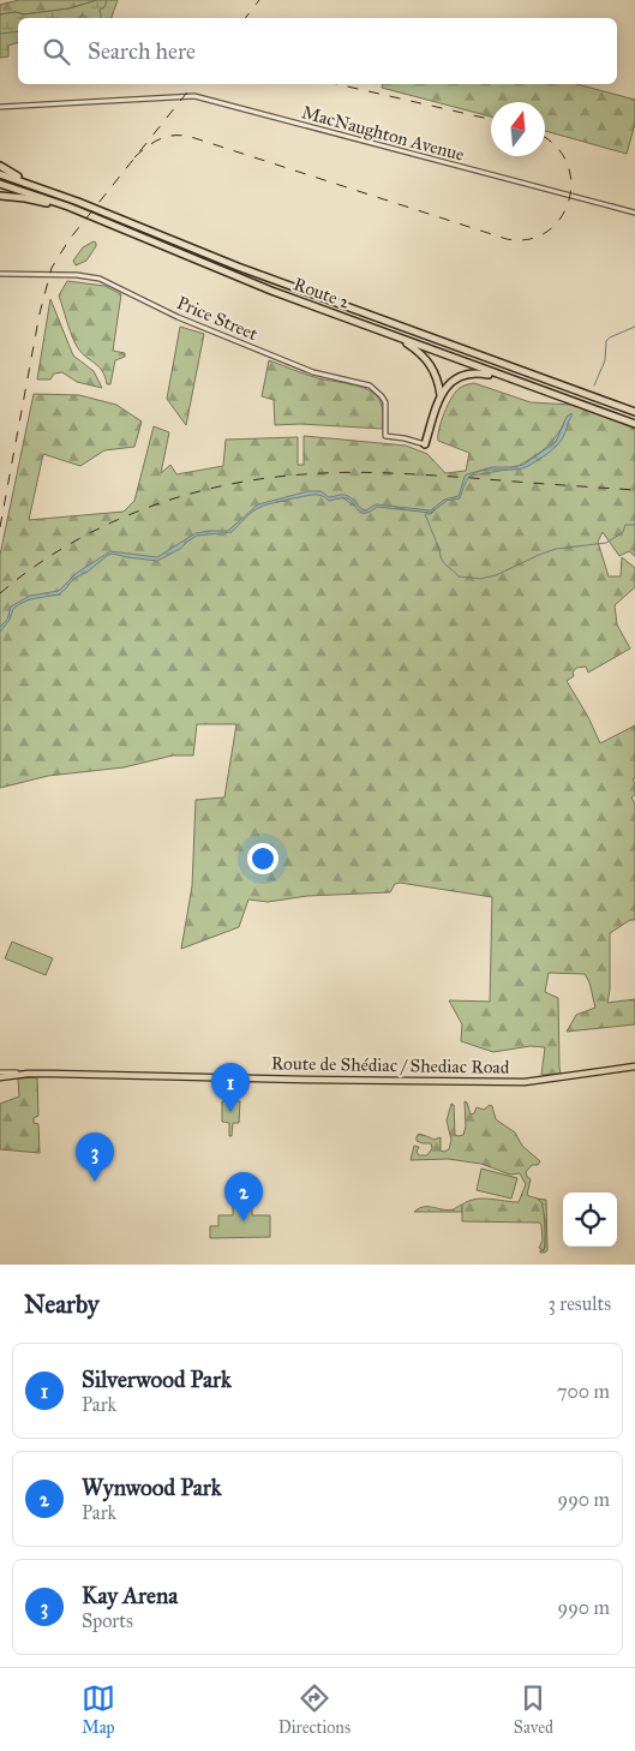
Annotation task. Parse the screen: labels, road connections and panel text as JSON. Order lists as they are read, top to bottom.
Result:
{
  "streets": {
    "highway": ["Route 2"],
    "main road": ["Route de Shédiac / Shediac Road"],
    "street": ["MacNaughton Avenue", "Price Street"]
  },
  "north": "top",
  "page": {
    "search": "Search here",
    "pins": ["1", "3", "2"],
    "heading": ["Nearby", "3 results"],
    "list": [
      {
        "mark": "1",
        "name": "Silverwood Park",
        "note": "Park",
        "value": "700 m"
      },
      {
        "mark": "2",
        "name": "Wynwood Park",
        "note": "Park",
        "value": "990 m"
      },
      {
        "mark": "3",
        "name": "Kay Arena",
        "note": "Sports",
        "value": "990 m"
      }
    ],
    "nav": ["Map", "Directions", "Saved"]
  }
}
